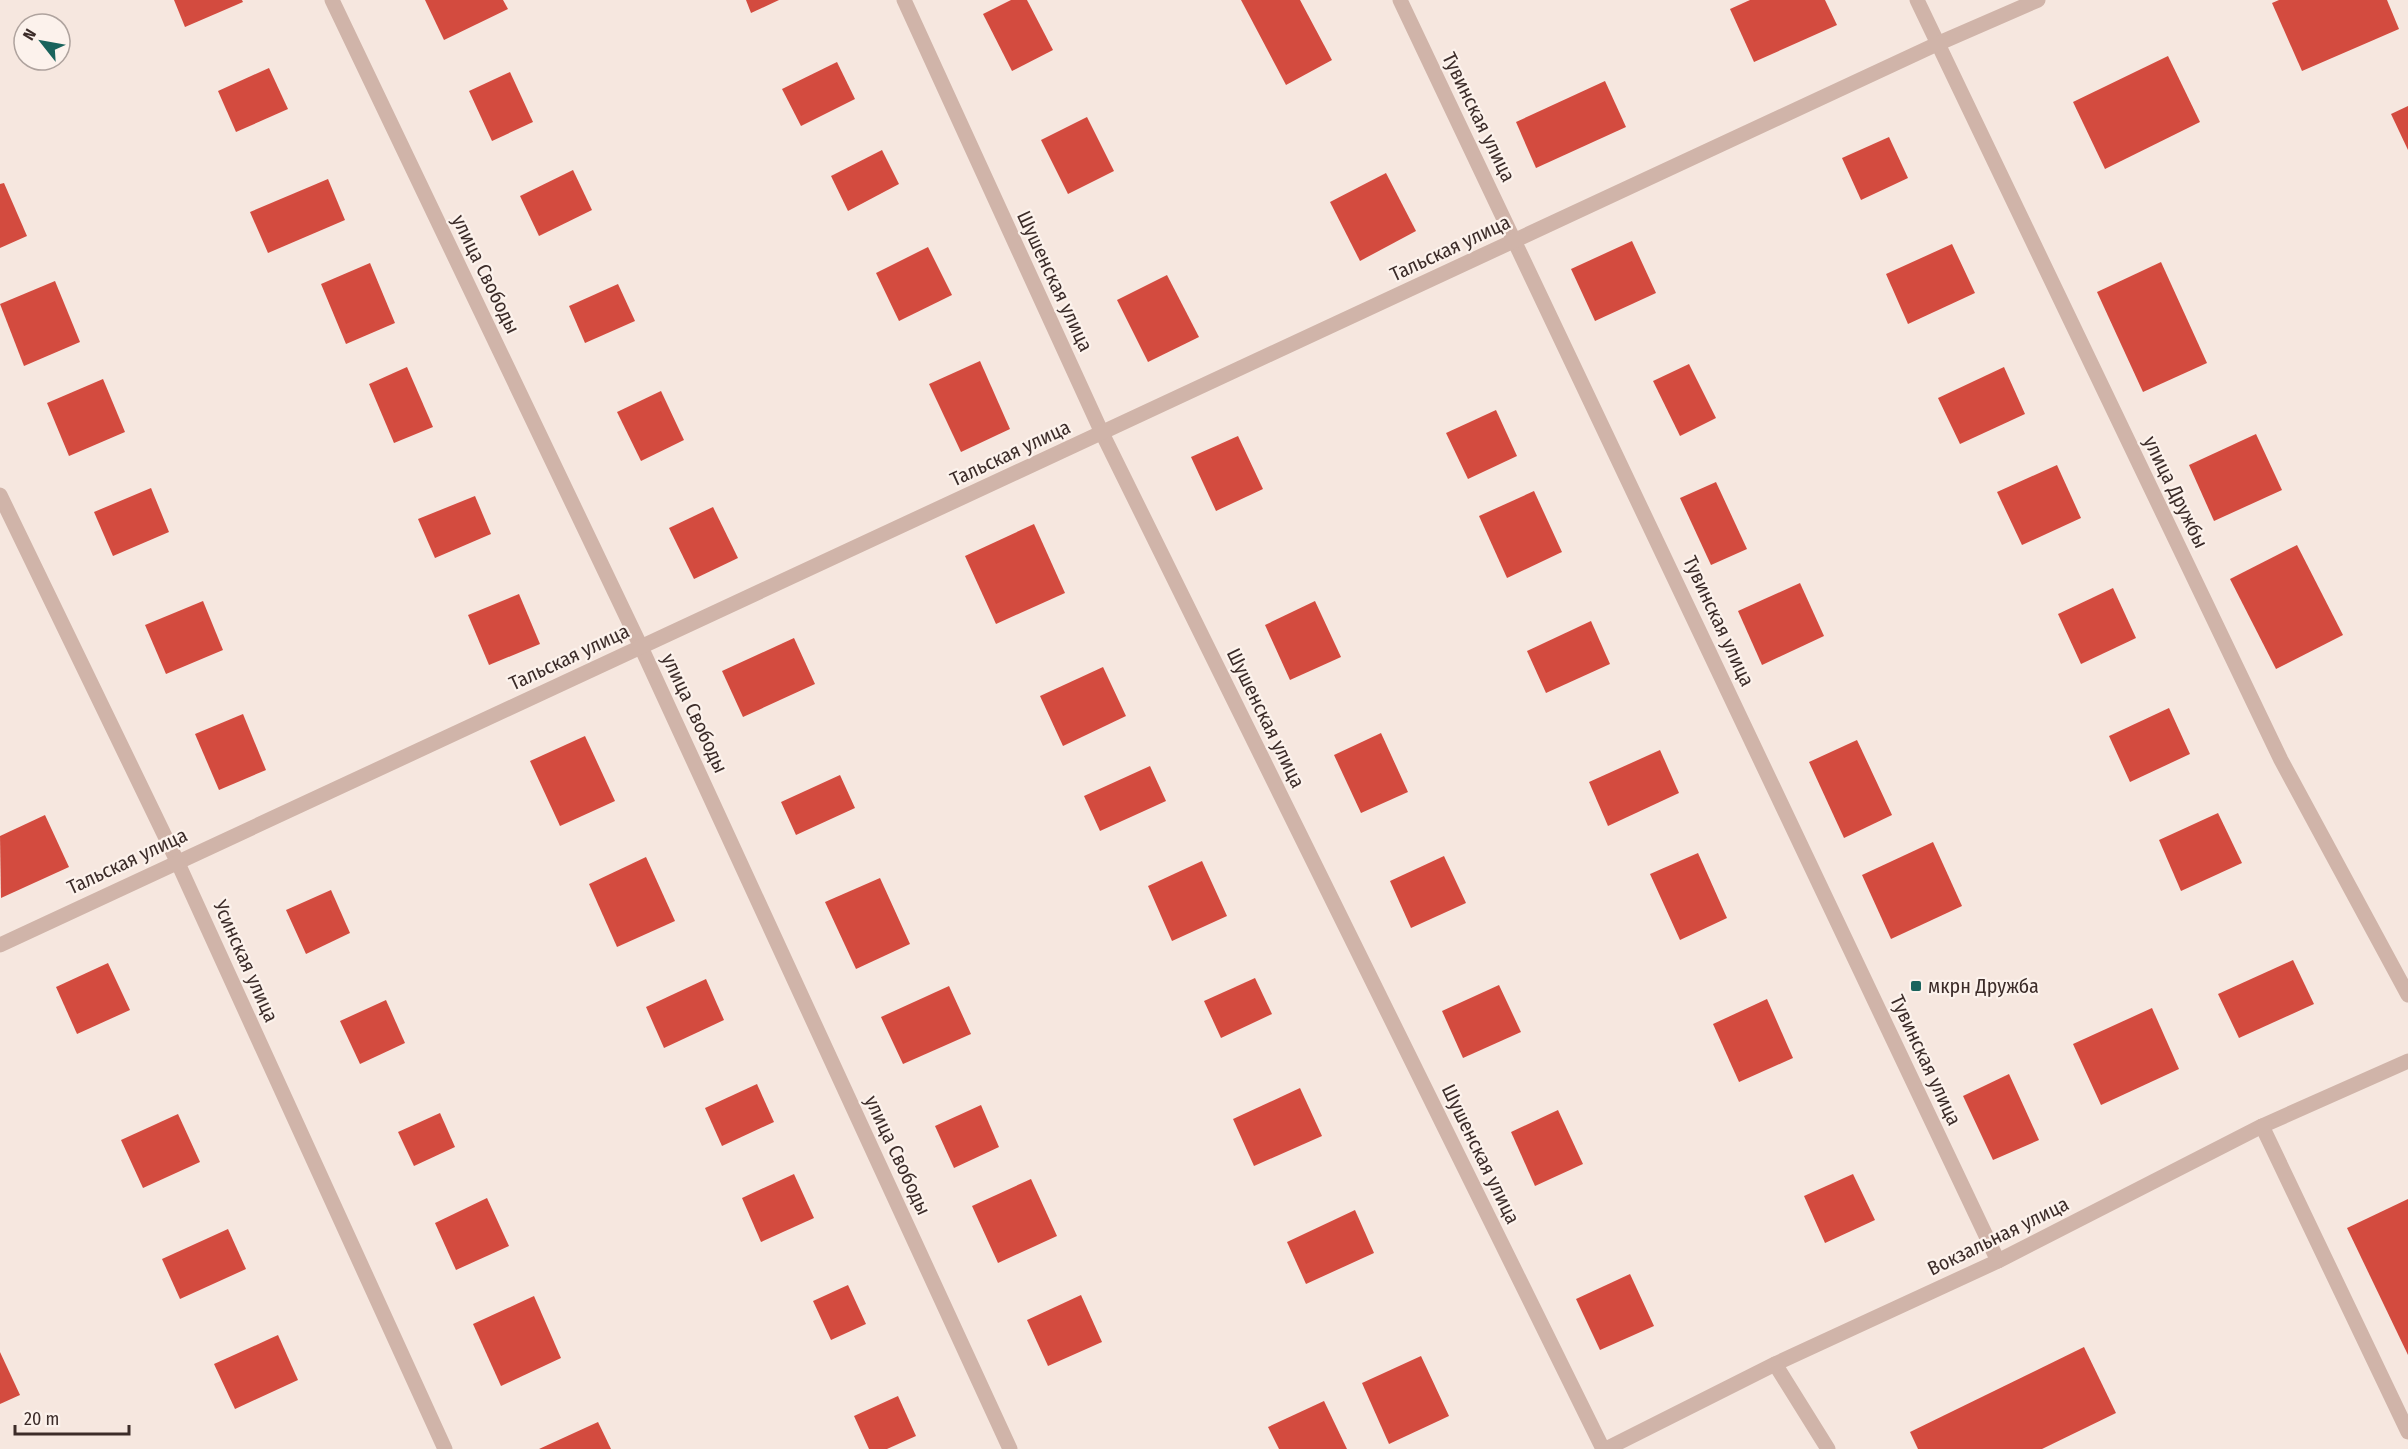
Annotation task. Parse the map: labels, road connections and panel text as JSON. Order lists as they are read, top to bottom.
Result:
{
  "streets": {
    "street": [
      "Тувинская улица",
      "Тальская улица",
      "улица Свободы",
      "Шушенская улица",
      "улица Дружбы",
      "Усинская улица",
      "Вокзальная улица"
    ]
  },
  "crossings": [
    ["Тувинская улица", "Тальская улица"],
    ["Тувинская улица", "Вокзальная улица"],
    ["Тальская улица", "улица Свободы"],
    ["Тальская улица", "Шушенская улица"],
    ["Тальская улица", "улица Дружбы"],
    ["Тальская улица", "Усинская улица"],
    ["Шушенская улица", "Вокзальная улица"]
  ],
  "places": {
    "transit": ["мкрн Дружба"]
  },
  "scale_bar": "20 m",
  "north": "top left"
}
